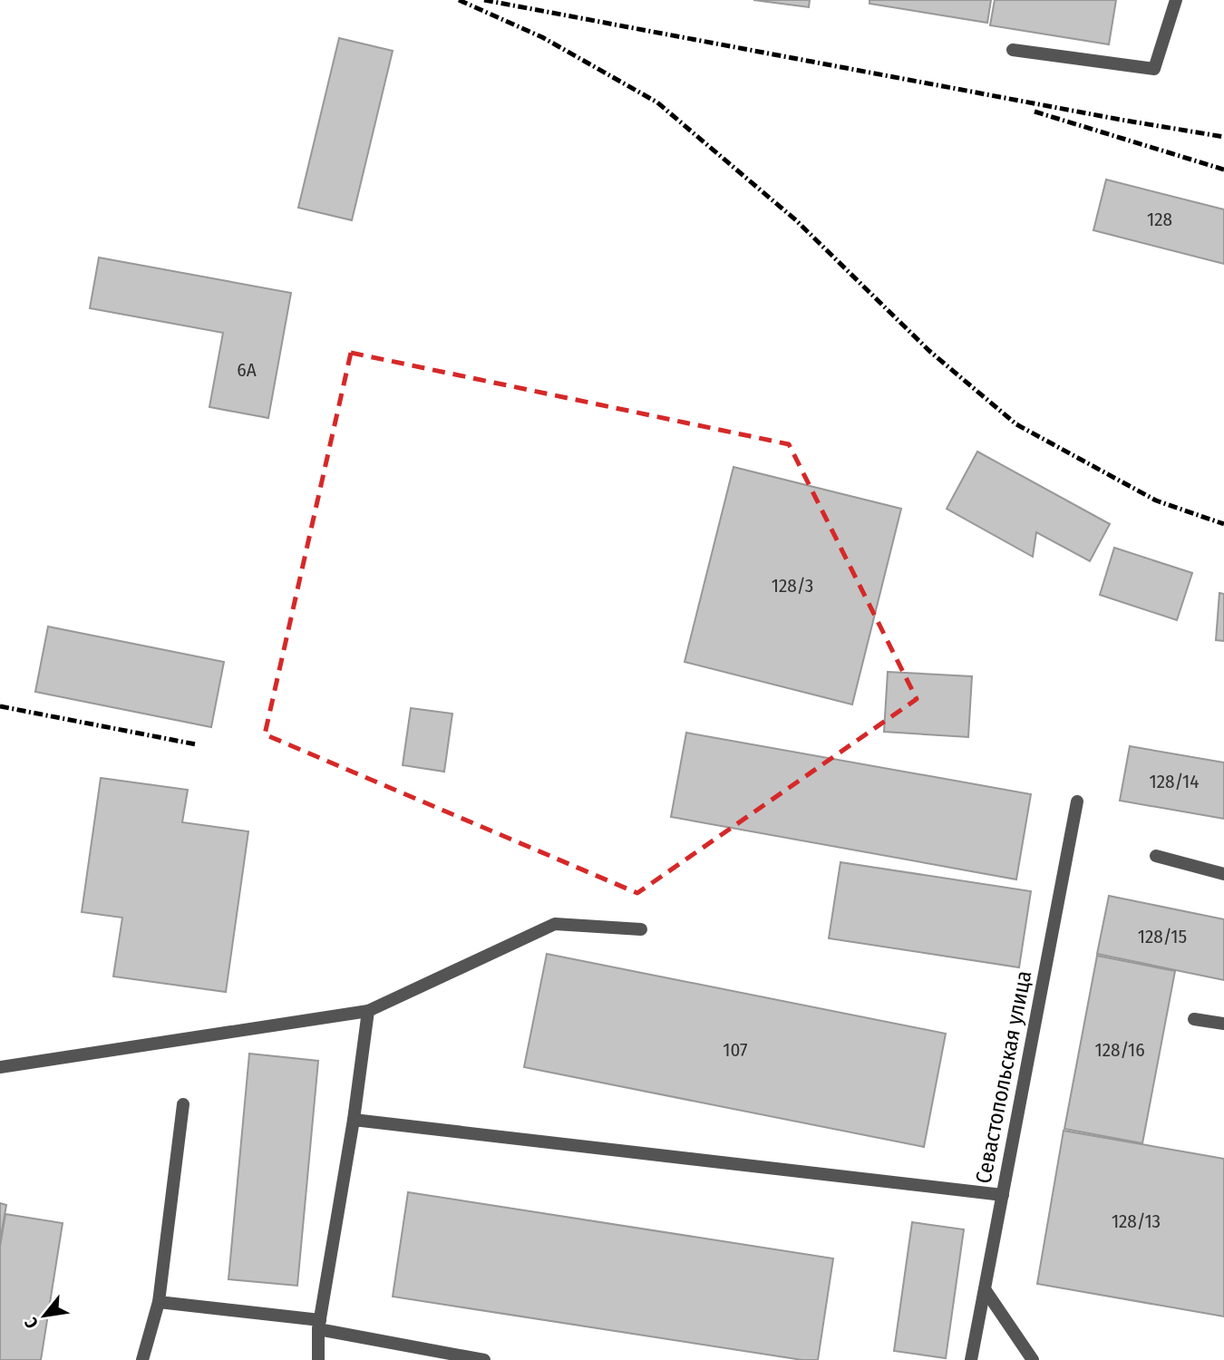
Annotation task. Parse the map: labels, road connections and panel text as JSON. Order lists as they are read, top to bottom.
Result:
{
  "streets": {
    "street": ["Севастопольская улица"]
  },
  "house_numbers": [
    "128",
    "6А",
    "128/3",
    "128/14",
    "128/15",
    "107",
    "128/16",
    "128/13"
  ],
  "north": "bottom left"
}
